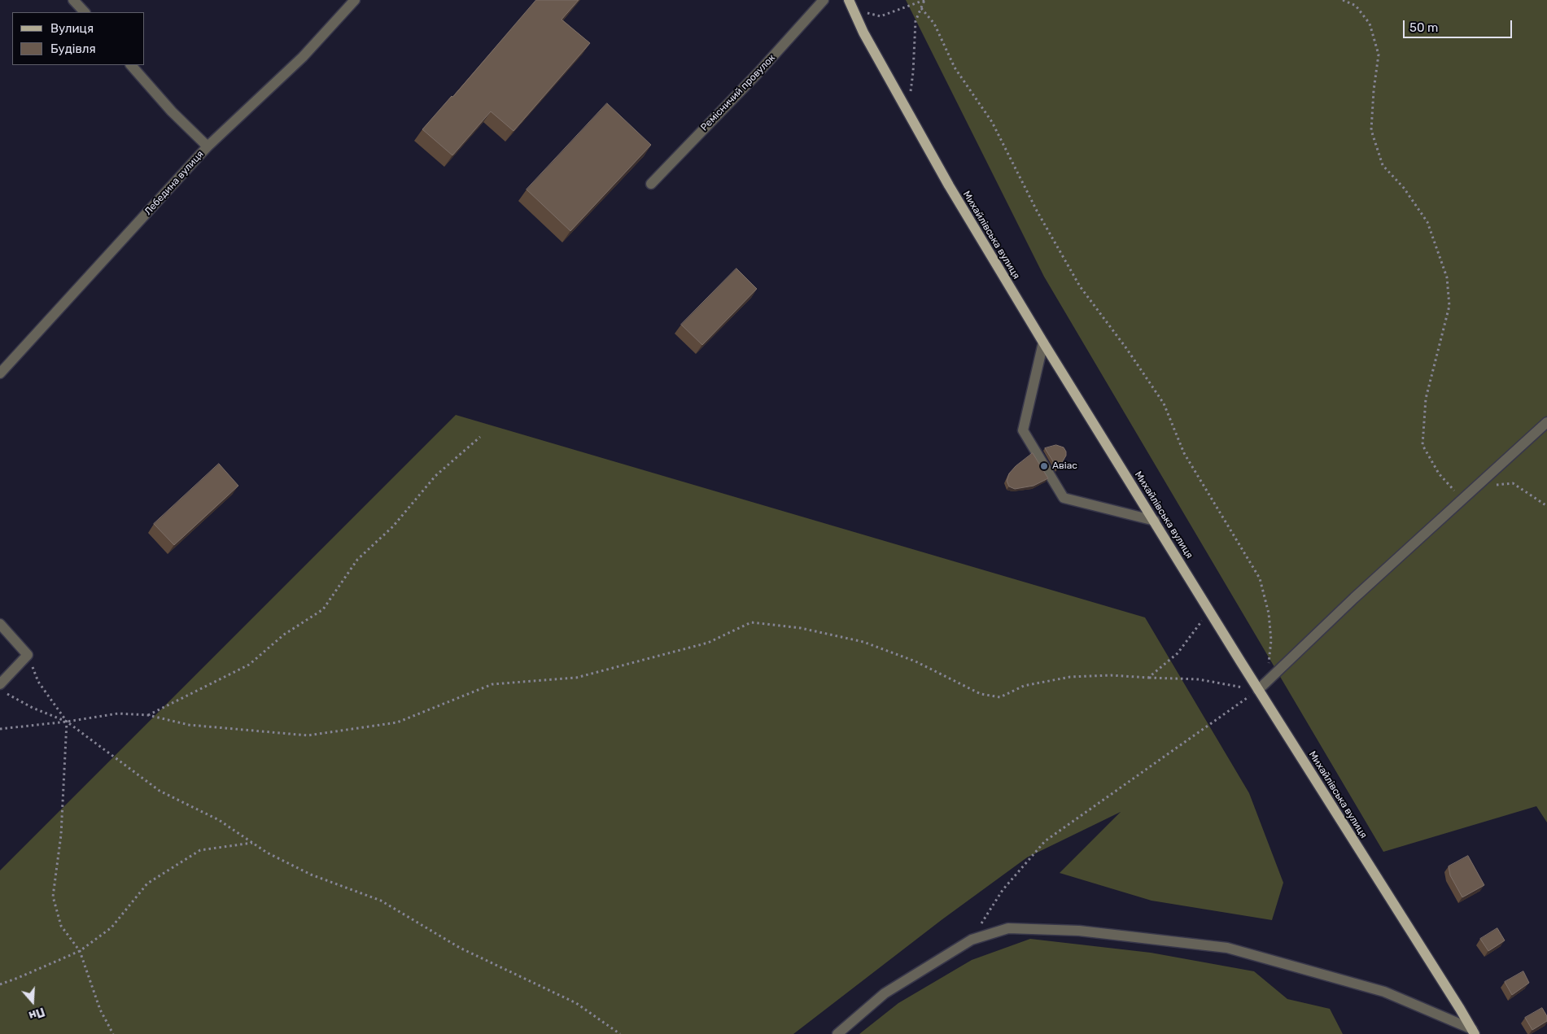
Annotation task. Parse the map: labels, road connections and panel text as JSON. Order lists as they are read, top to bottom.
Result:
{
  "streets": {
    "main road": ["Михайлівська вулиця"],
    "street": ["Ремісничий провулок", "Лебедина вулиця"]
  },
  "places": ["Авіас"],
  "legend": ["Вулиця", "Будівля"],
  "scale_bar": "50 m",
  "north": "bottom"
}
